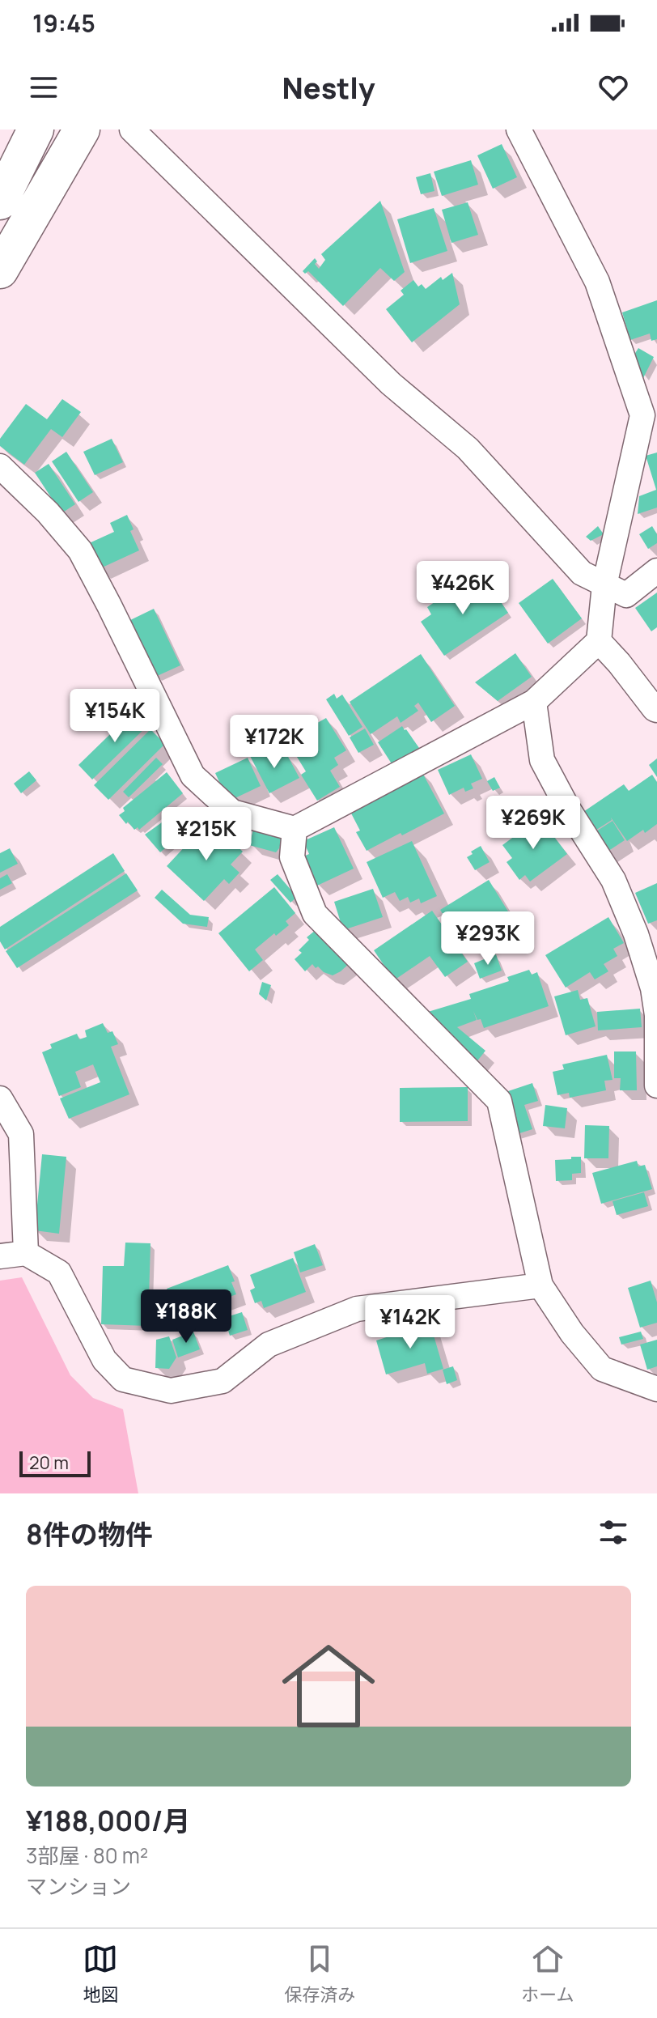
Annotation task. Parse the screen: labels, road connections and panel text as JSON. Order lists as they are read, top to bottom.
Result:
{
  "scale_bar": "20 m",
  "page": {
    "status": "19:45",
    "header": "Nestly",
    "price": [
      "¥426K",
      "¥154K",
      "¥172K",
      "¥269K",
      "¥215K",
      "¥293K",
      "¥188K",
      "¥142K"
    ],
    "scale": "20 m",
    "heading": "8件の物件",
    "list": [
      {
        "name": "¥188,000/月",
        "note": "3部屋 · 80 m² · マンション"
      }
    ],
    "tabs": ["地図", "保存済み", "ホーム"]
  }
}
